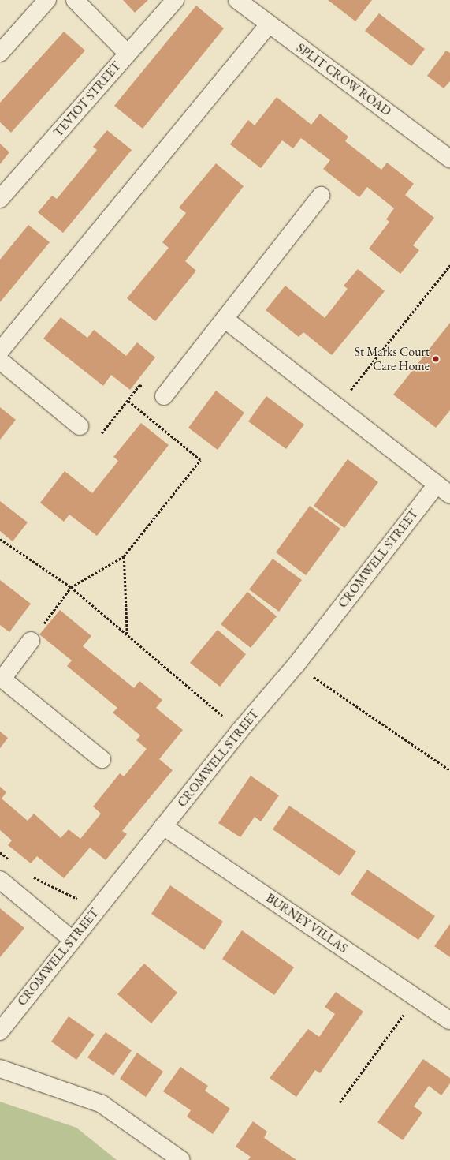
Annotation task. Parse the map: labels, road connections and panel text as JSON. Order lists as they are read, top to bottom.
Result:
{
  "streets": {
    "street": [
      "SPLIT CROW ROAD",
      "TEVIOT STREET",
      "CROMWELL STREET",
      "BURNEY VILLAS"
    ]
  },
  "crossings": [
    ["CROMWELL STREET", "BURNEY VILLAS"]
  ],
  "places": ["St Marks Court Care Home"]
}
